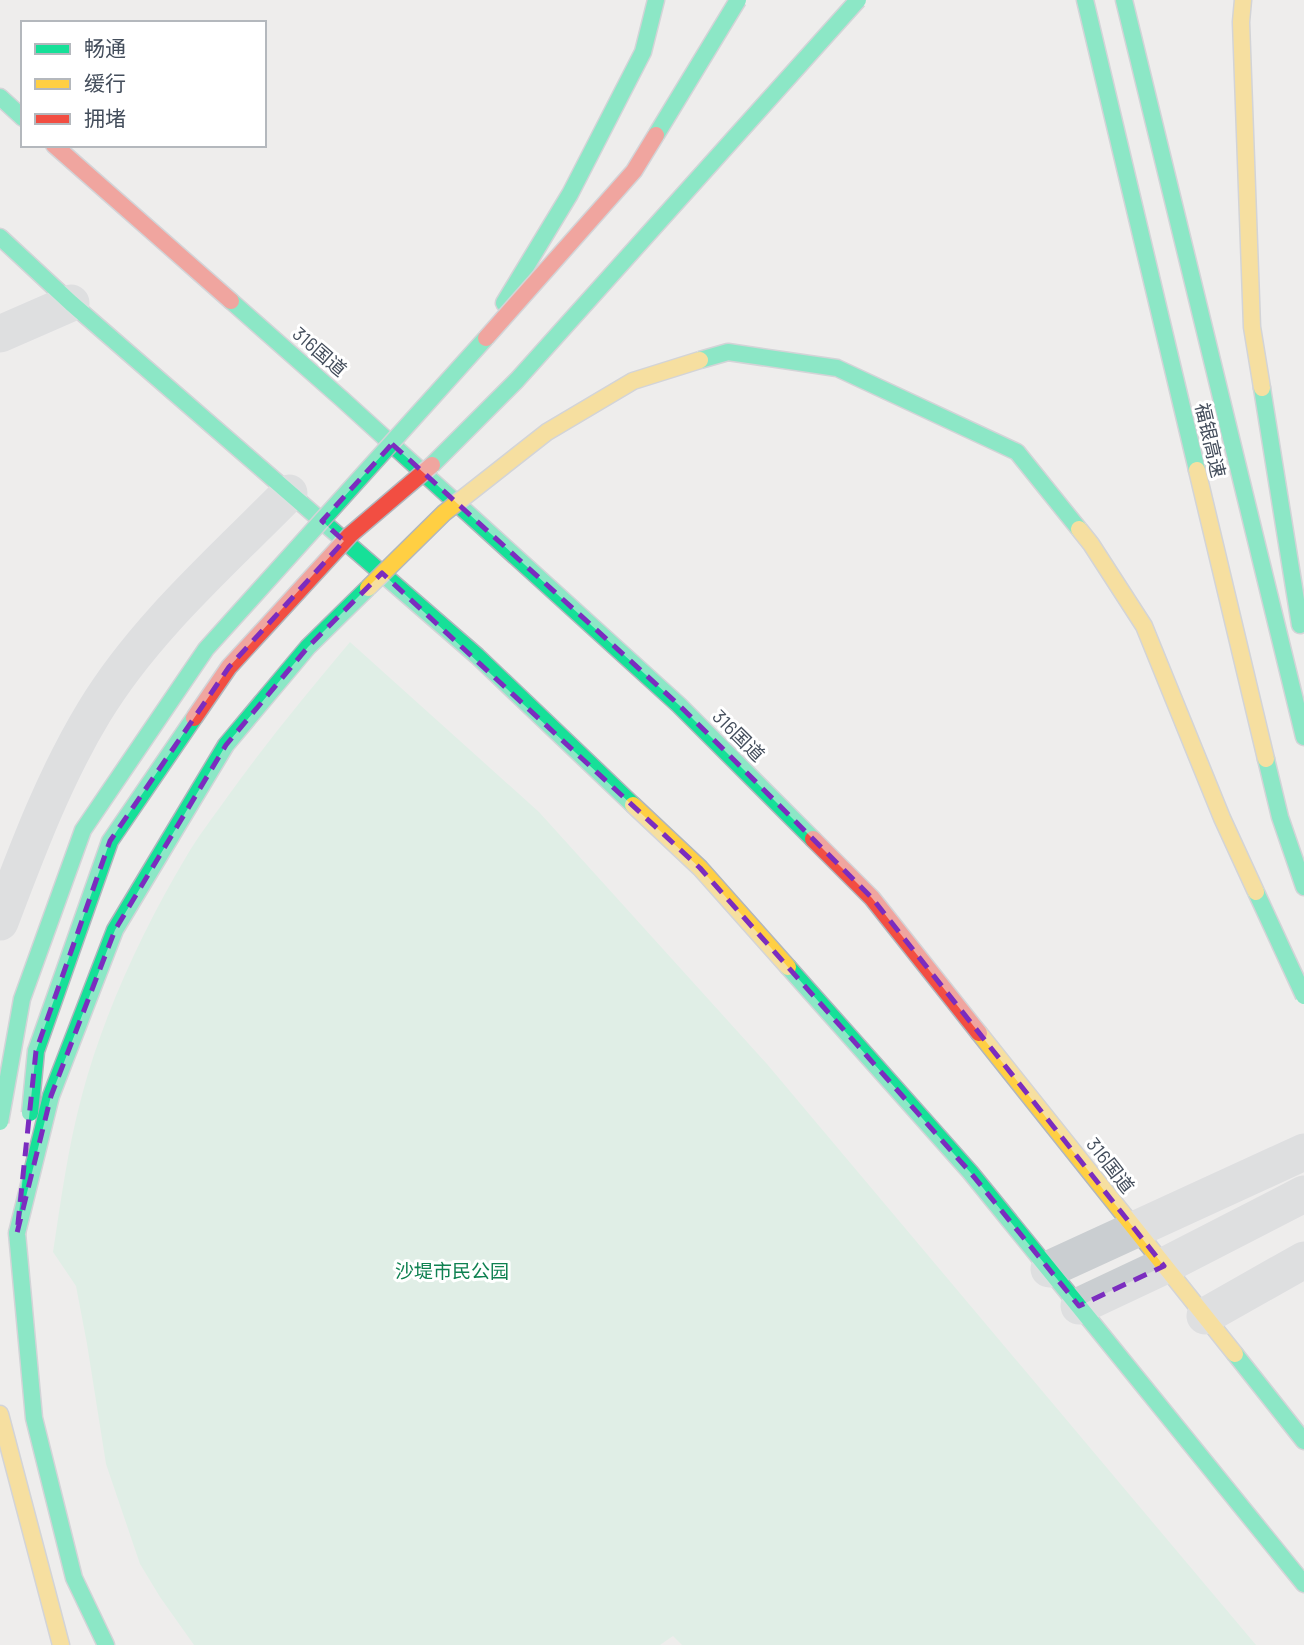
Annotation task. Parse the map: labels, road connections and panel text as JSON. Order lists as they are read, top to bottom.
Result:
{
  "streets": {
    "highway": ["316国道", "福银高速"]
  },
  "parks": ["沙堤市民公园"],
  "legend": ["畅通", "缓行", "拥堵"]
}
